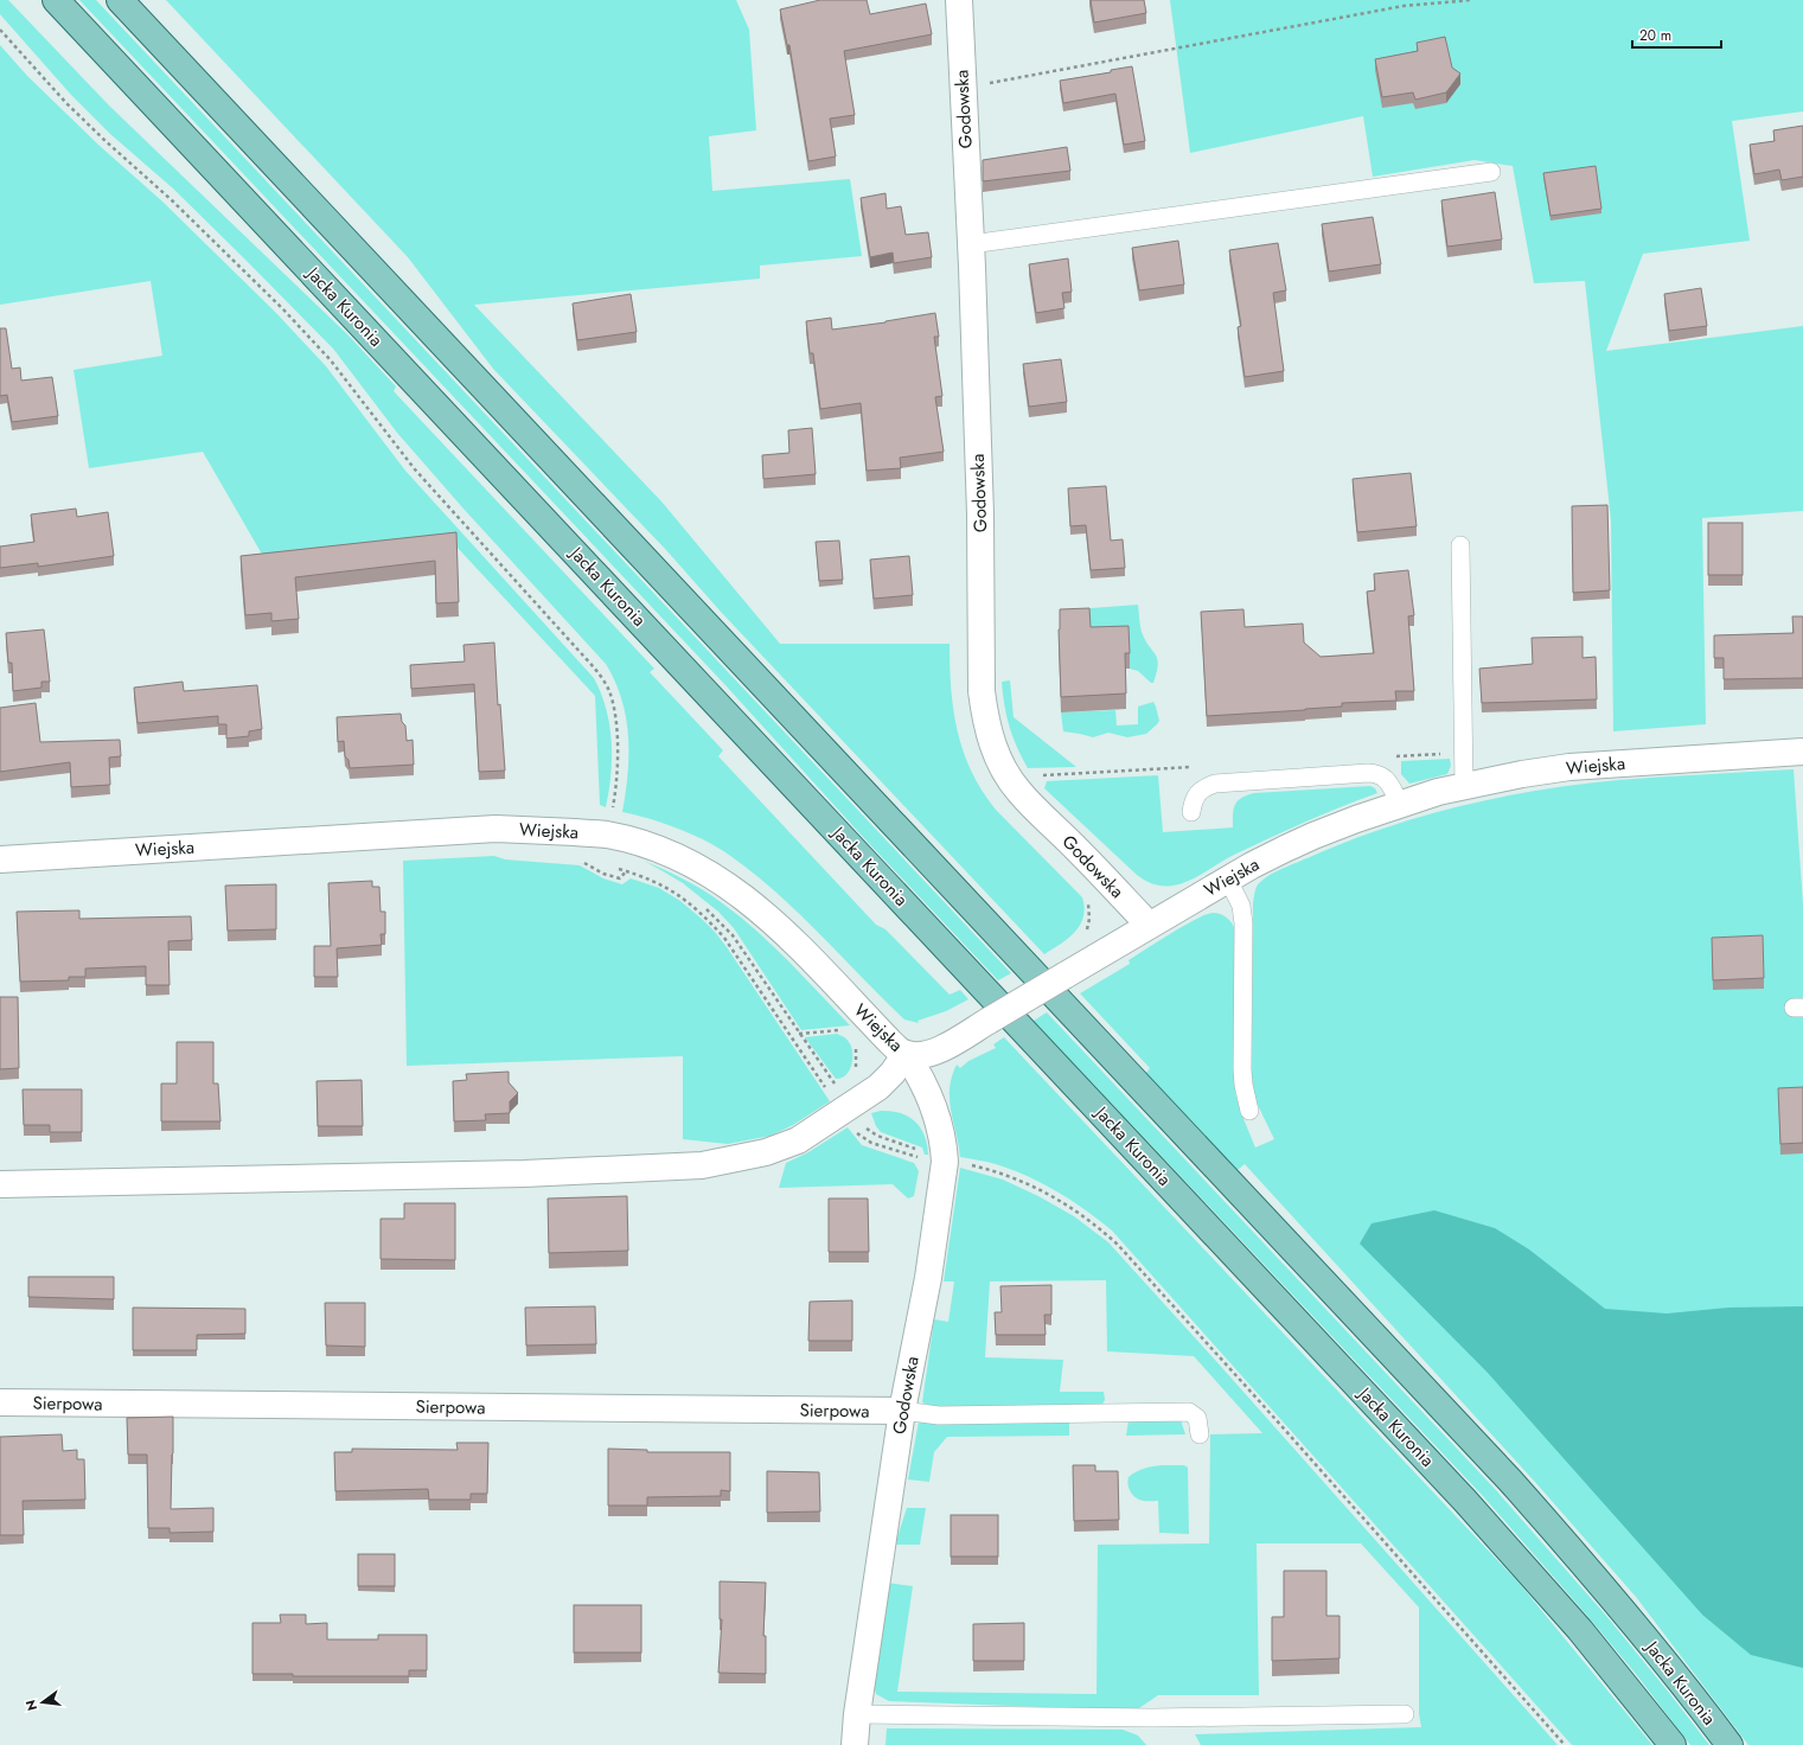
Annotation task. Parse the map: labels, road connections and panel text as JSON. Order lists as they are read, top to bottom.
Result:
{
  "streets": {
    "main road": ["Jacka Kuronia"],
    "street": ["Godowska", "Wiejska", "Sierpowa"]
  },
  "crossings": [
    ["Godowska", "Wiejska"],
    ["Godowska", "Sierpowa"]
  ],
  "scale_bar": "20 m",
  "north": "left"
}
